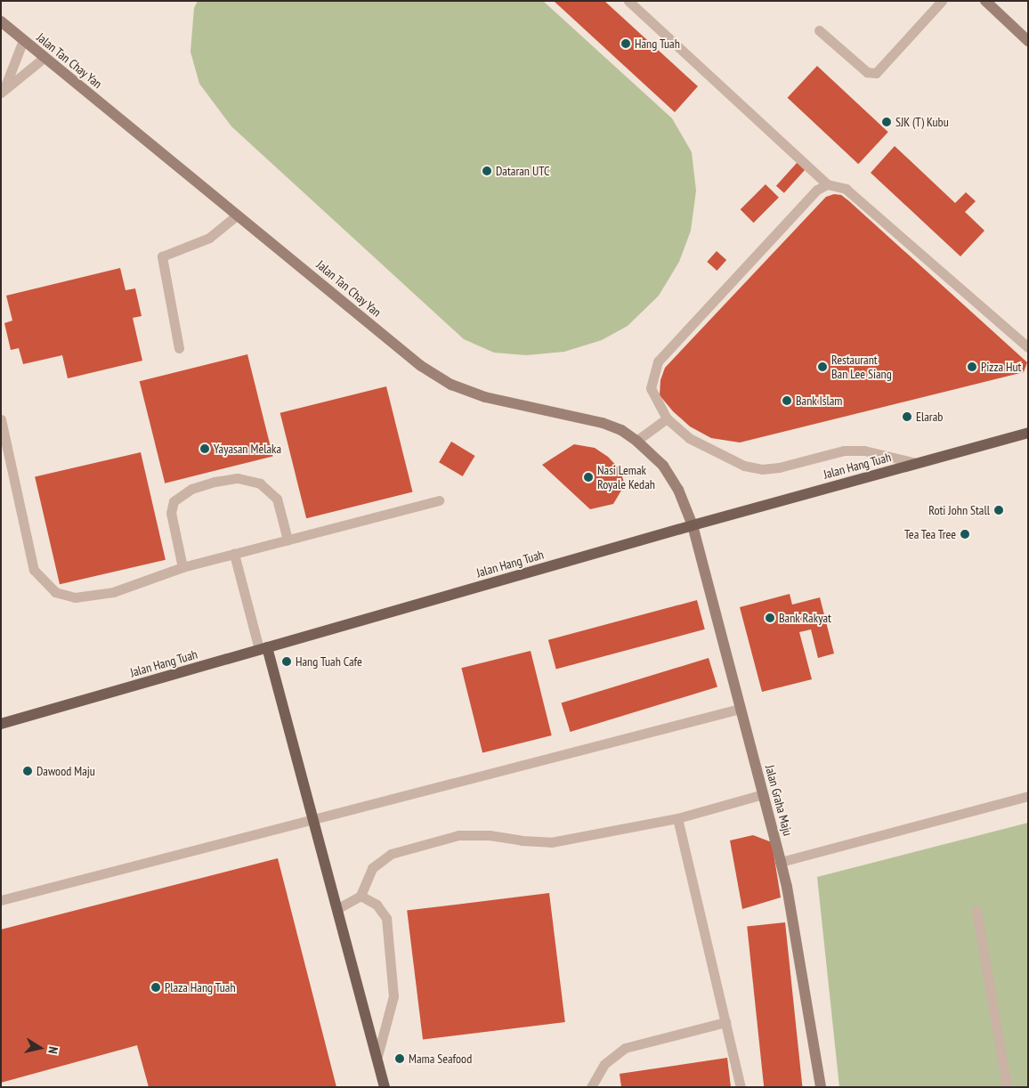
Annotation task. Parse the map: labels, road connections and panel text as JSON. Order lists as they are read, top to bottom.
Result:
{
  "streets": {
    "main road": ["Jalan Hang Tuah"],
    "street": ["Jalan Tan Chay Yan", "Jalan Graha Maju"]
  },
  "crossings": [
    ["Jalan Tan Chay Yan", "Jalan Hang Tuah"],
    ["Jalan Tan Chay Yan", "Jalan Graha Maju"],
    ["Jalan Hang Tuah", "Jalan Graha Maju"]
  ],
  "places": [
    "Hang Tuah",
    "SJK (T) Kubu",
    "Dataran UTC",
    "Restaurant Ban Lee Siang",
    "Pizza Hut",
    "Bank Islam",
    "Elarab",
    "Yayasan Melaka",
    "Nasi Lemak Royale Kedah",
    "Roti John Stall",
    "Tea Tea Tree",
    "Bank Rakyat",
    "Hang Tuah Cafe",
    "Dawood Maju",
    "Plaza Hang Tuah",
    "Mama Seafood"
  ],
  "north": "right"
}
